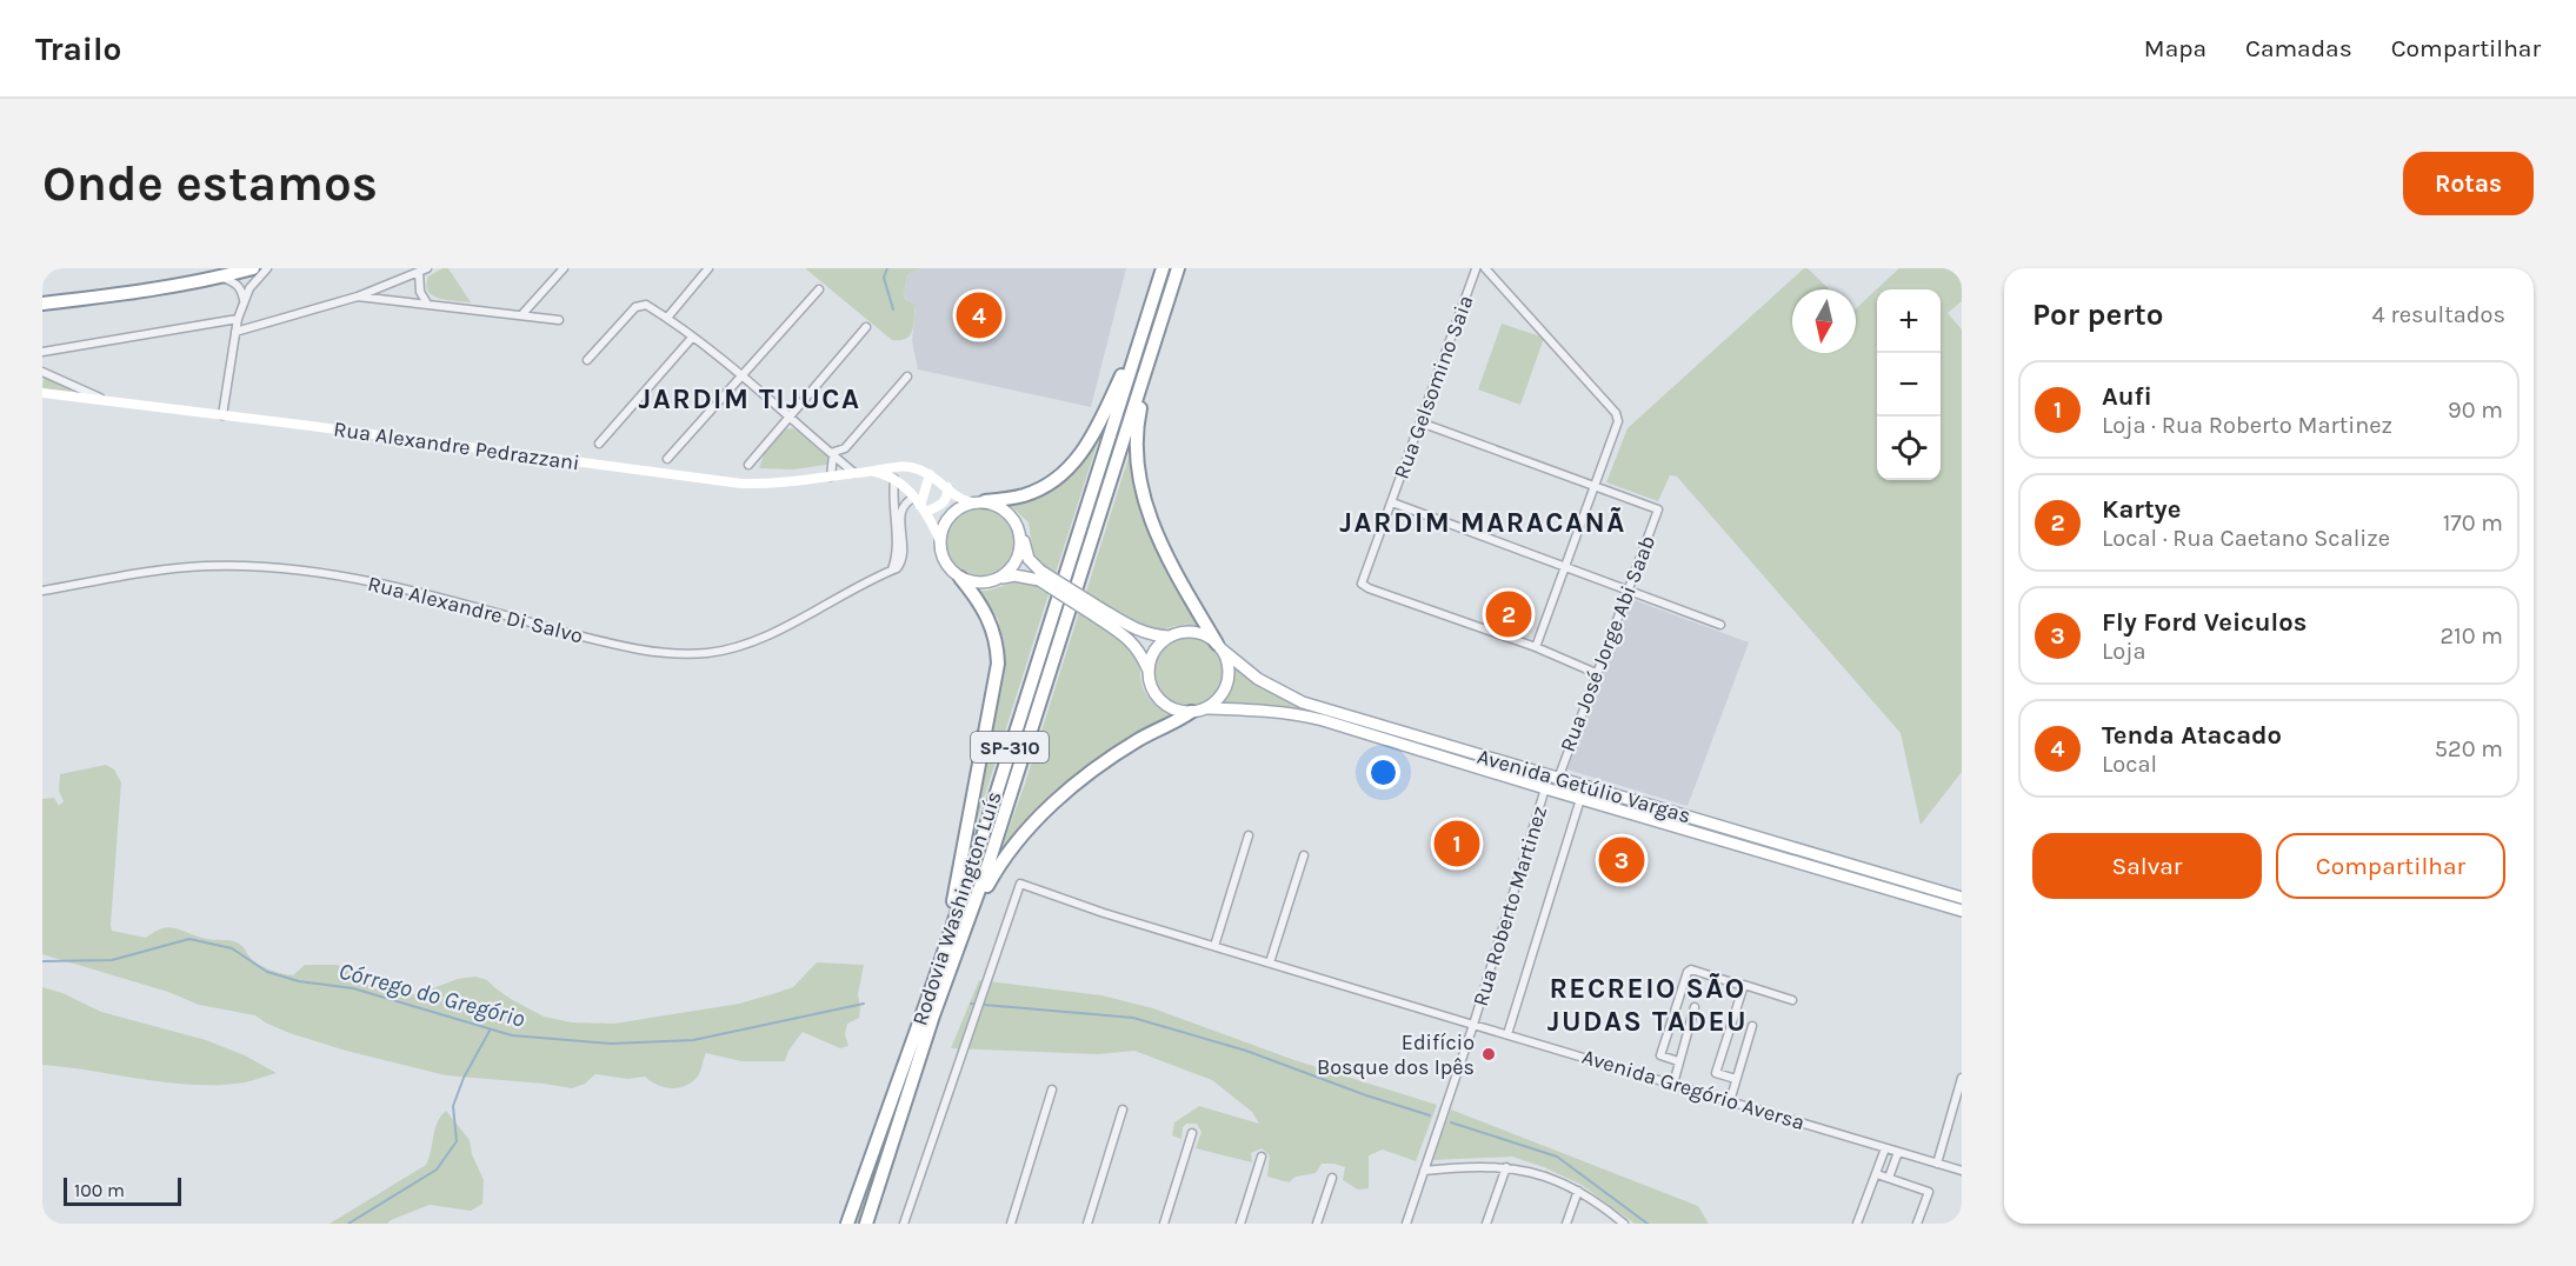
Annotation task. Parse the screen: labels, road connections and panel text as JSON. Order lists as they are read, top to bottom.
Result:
{
  "streets": {
    "highway": ["SP-310", "Rodovia Washington Luís"],
    "main road": ["Avenida Getúlio Vargas"],
    "street": [
      "Rua Gelsomino Saia",
      "Rua Alexandre Pedrazzani",
      "Rua Alexandre Di Salvo",
      "Rua José Jorge Abi Saab",
      "Rua Roberto Martinez",
      "Avenida Gregório Aversa"
    ]
  },
  "crossings": [
    ["Rua José Jorge Abi Saab", "Avenida Getúlio Vargas"],
    ["Avenida Getúlio Vargas", "Rua Roberto Martinez"],
    ["Rua Roberto Martinez", "Avenida Gregório Aversa"]
  ],
  "districts": ["JARDIM TIJUCA", "JARDIM MARACANÃ", "RECREIO SÃO JUDAS TADEU"],
  "water": ["Córrego do Gregório"],
  "places": ["Edifício Bosque dos Ipês"],
  "scale_bar": "100 m",
  "north": "bottom",
  "page": {
    "header": "Trailo",
    "nav": ["Mapa", "Camadas", "Compartilhar"],
    "buttons": [
      "Rotas",
      ["Salvar", "Compartilhar"]
    ],
    "title": "Onde estamos",
    "heading": ["Por perto", "4 resultados"],
    "map_buttons": ["+", "−"],
    "pins": [
      "4",
      "2",
      "1",
      "3"
    ],
    "list": [
      {
        "mark": "1",
        "name": "Aufi",
        "note": "Loja · Rua Roberto Martinez",
        "value": "90 m"
      },
      {
        "mark": "2",
        "name": "Kartye",
        "note": "Local · Rua Caetano Scalize",
        "value": "170 m"
      },
      {
        "mark": "3",
        "name": "Fly Ford Veiculos",
        "note": "Loja",
        "value": "210 m"
      },
      {
        "mark": "4",
        "name": "Tenda Atacado",
        "note": "Local",
        "value": "520 m"
      }
    ],
    "scale": "100 m"
  }
}
